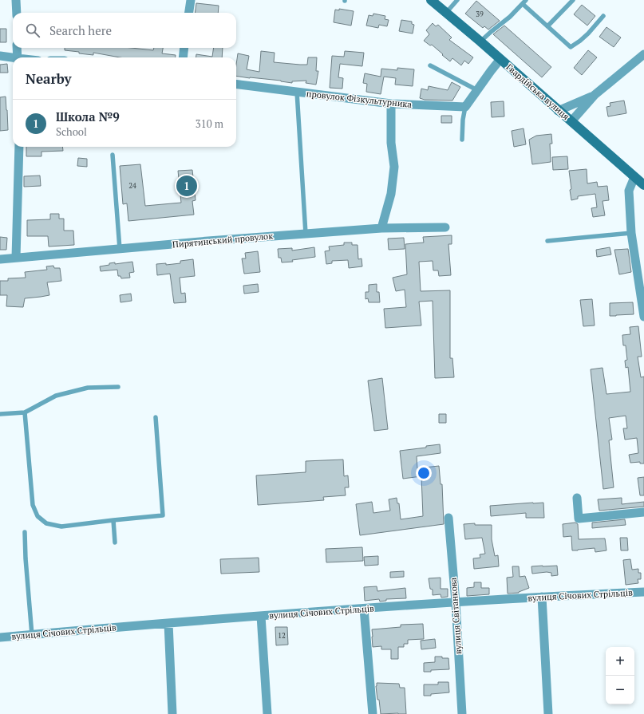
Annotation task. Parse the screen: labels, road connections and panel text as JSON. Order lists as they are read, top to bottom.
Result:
{
  "streets": {
    "main road": ["Гвардійська вулиця"],
    "street": [
      "провулок Фізкультурника",
      "Пирятинський провулок",
      "вулиця Січових Стрільців",
      "вулиця Світанкова"
    ]
  },
  "crossings": [
    ["вулиця Січових Стрільців", "вулиця Світанкова"]
  ],
  "house_numbers": ["39", "24", "12"],
  "page": {
    "search": "Search here",
    "heading": "Nearby",
    "list": [
      {
        "mark": "1",
        "name": "Школа №9",
        "note": "School",
        "value": "310 m"
      }
    ],
    "pins": "1",
    "map_buttons": ["+", "−"]
  }
}
